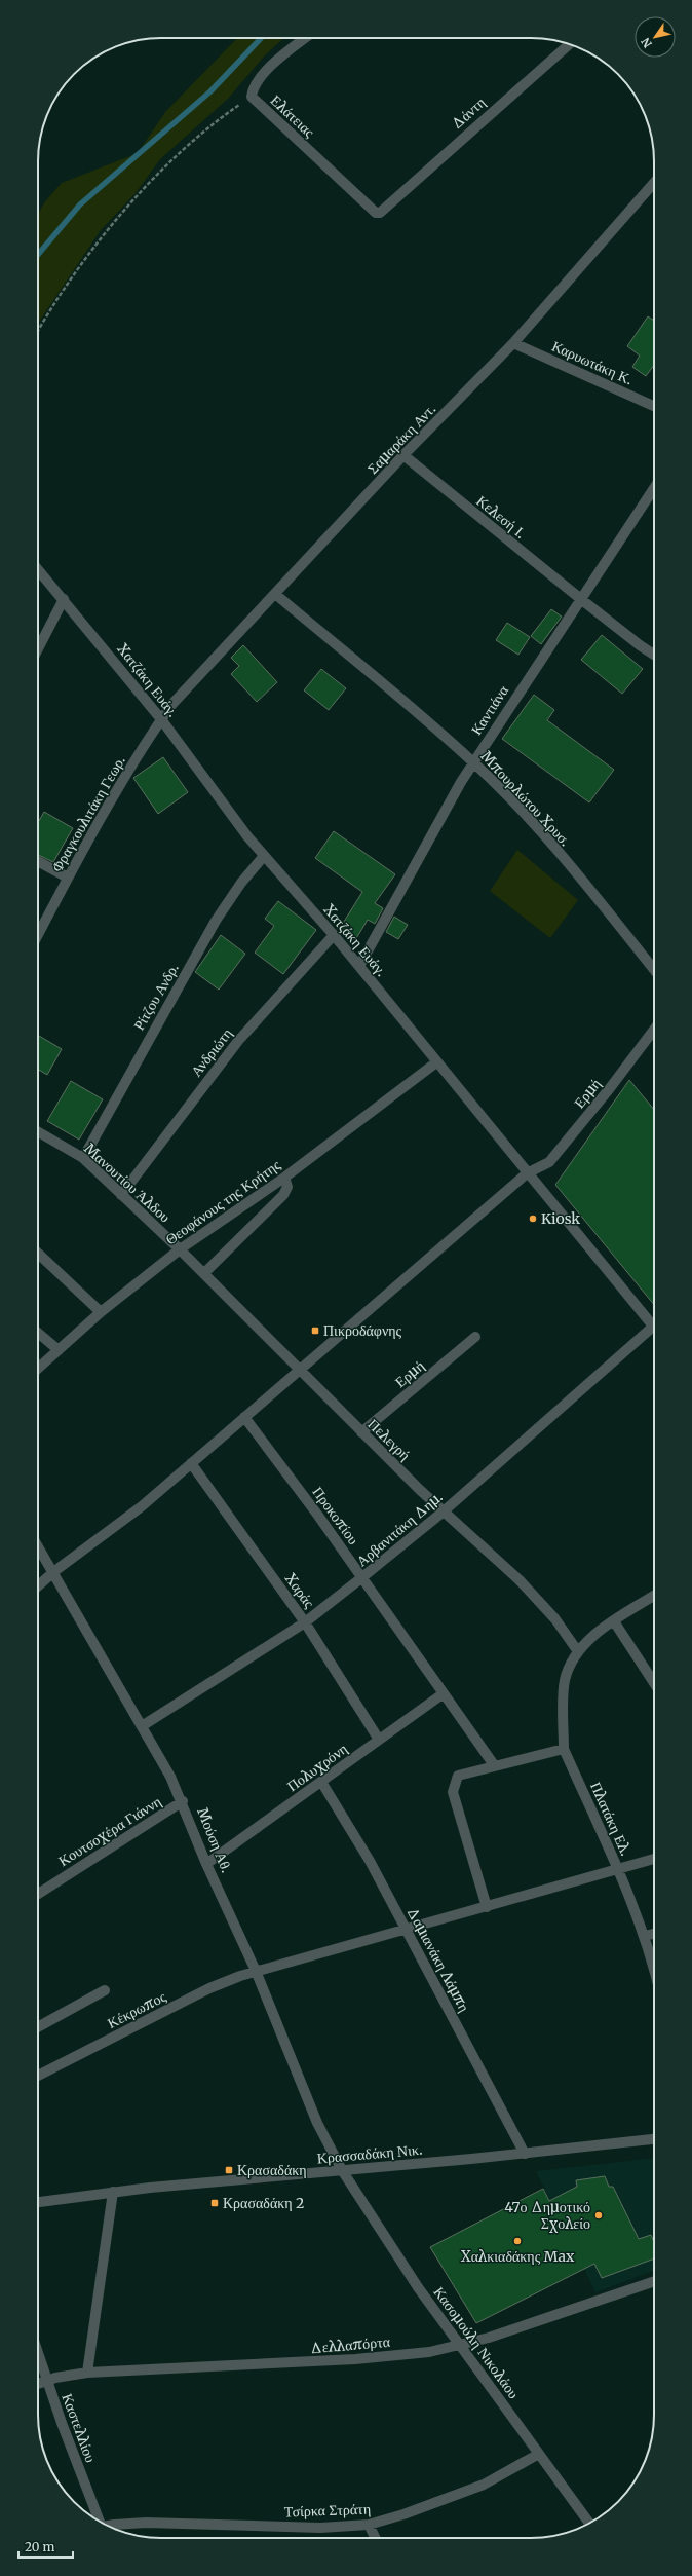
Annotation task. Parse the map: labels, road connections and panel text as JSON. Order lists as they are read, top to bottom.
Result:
{
  "streets": {
    "street": [
      "Δάντη",
      "Ελάτειας",
      "Καρυωτάκη Κ.",
      "Σαμαράκη Αντ.",
      "Κελεσή Ι.",
      "Χατζάκη Ευάγ.",
      "Καντιάνα",
      "Μπουρλώτου Χρυσ.",
      "Φραγκουλιτάκη Γεωρ.",
      "Ρίτζου Ανδρ.",
      "Ανδριώτη",
      "Ερμή",
      "Μανουτίου Άλδου",
      "Θεοφάνους της Κρήτης",
      "Πελεγρή",
      "Προκοπίου",
      "Αρβανιτάκη Δημ.",
      "Χαράς",
      "Πολυχρόνη",
      "Πλατάκη Ελ.",
      "Κουτσοχέρα Γιάννη",
      "Μούση Αθ.",
      "Δαμιανάκη Λάμπη",
      "Κέκρωπος",
      "Κρασσαδάκη Νικ.",
      "Κασομούλη Νικολάου",
      "Δελλαπόρτα",
      "Καστελλίου",
      "Τσίρκα Στράτη"
    ]
  },
  "crossings": [
    ["Δάντη", "Ελάτειας"],
    ["Καρυωτάκη Κ.", "Σαμαράκη Αντ."],
    ["Σαμαράκη Αντ.", "Κελεσή Ι."],
    ["Σαμαράκη Αντ.", "Χατζάκη Ευάγ."],
    ["Σαμαράκη Αντ.", "Μπουρλώτου Χρυσ."],
    ["Σαμαράκη Αντ.", "Φραγκουλιτάκη Γεωρ."],
    ["Κελεσή Ι.", "Καντιάνα"],
    ["Χατζάκη Ευάγ.", "Καντιάνα"],
    ["Χατζάκη Ευάγ.", "Φραγκουλιτάκη Γεωρ."],
    ["Χατζάκη Ευάγ.", "Ρίτζου Ανδρ."],
    ["Χατζάκη Ευάγ.", "Ανδριώτη"],
    ["Χατζάκη Ευάγ.", "Ερμή"],
    ["Χατζάκη Ευάγ.", "Θεοφάνους της Κρήτης"],
    ["Χατζάκη Ευάγ.", "Αρβανιτάκη Δημ."],
    ["Καντιάνα", "Μπουρλώτου Χρυσ."],
    ["Ρίτζου Ανδρ.", "Μανουτίου Άλδου"],
    ["Ανδριώτη", "Μανουτίου Άλδου"],
    ["Ερμή", "Πελεγρή"],
    ["Μανουτίου Άλδου", "Θεοφάνους της Κρήτης"],
    ["Μανουτίου Άλδου", "Πελεγρή"],
    ["Θεοφάνους της Κρήτης", "Πελεγρή"],
    ["Πελεγρή", "Αρβανιτάκη Δημ."],
    ["Πελεγρή", "Πλατάκη Ελ."],
    ["Προκοπίου", "Αρβανιτάκη Δημ."],
    ["Προκοπίου", "Πολυχρόνη"],
    ["Αρβανιτάκη Δημ.", "Χαράς"],
    ["Αρβανιτάκη Δημ.", "Μούση Αθ."],
    ["Χαράς", "Πολυχρόνη"],
    ["Πολυχρόνη", "Μούση Αθ."],
    ["Πολυχρόνη", "Δαμιανάκη Λάμπη"],
    ["Πλατάκη Ελ.", "Κέκρωπος"],
    ["Κουτσοχέρα Γιάννη", "Μούση Αθ."],
    ["Μούση Αθ.", "Κέκρωπος"],
    ["Μούση Αθ.", "Κρασσαδάκη Νικ."],
    ["Μούση Αθ.", "Κασομούλη Νικολάου"],
    ["Δαμιανάκη Λάμπη", "Κέκρωπος"],
    ["Δαμιανάκη Λάμπη", "Κρασσαδάκη Νικ."],
    ["Κρασσαδάκη Νικ.", "Κασομούλη Νικολάου"],
    ["Κασομούλη Νικολάου", "Δελλαπόρτα"],
    ["Κασομούλη Νικολάου", "Τσίρκα Στράτη"],
    ["Δελλαπόρτα", "Καστελλίου"]
  ],
  "places": {
    "other": ["Kiosk", "47ο Δημοτικό Σχολείο", "Χαλκιαδάκης Max"],
    "transit": ["Πικροδάφνης", "Κρασαδάκη", "Κρασαδάκη 2"]
  },
  "scale_bar": "20 m",
  "north": "bottom left"
}
